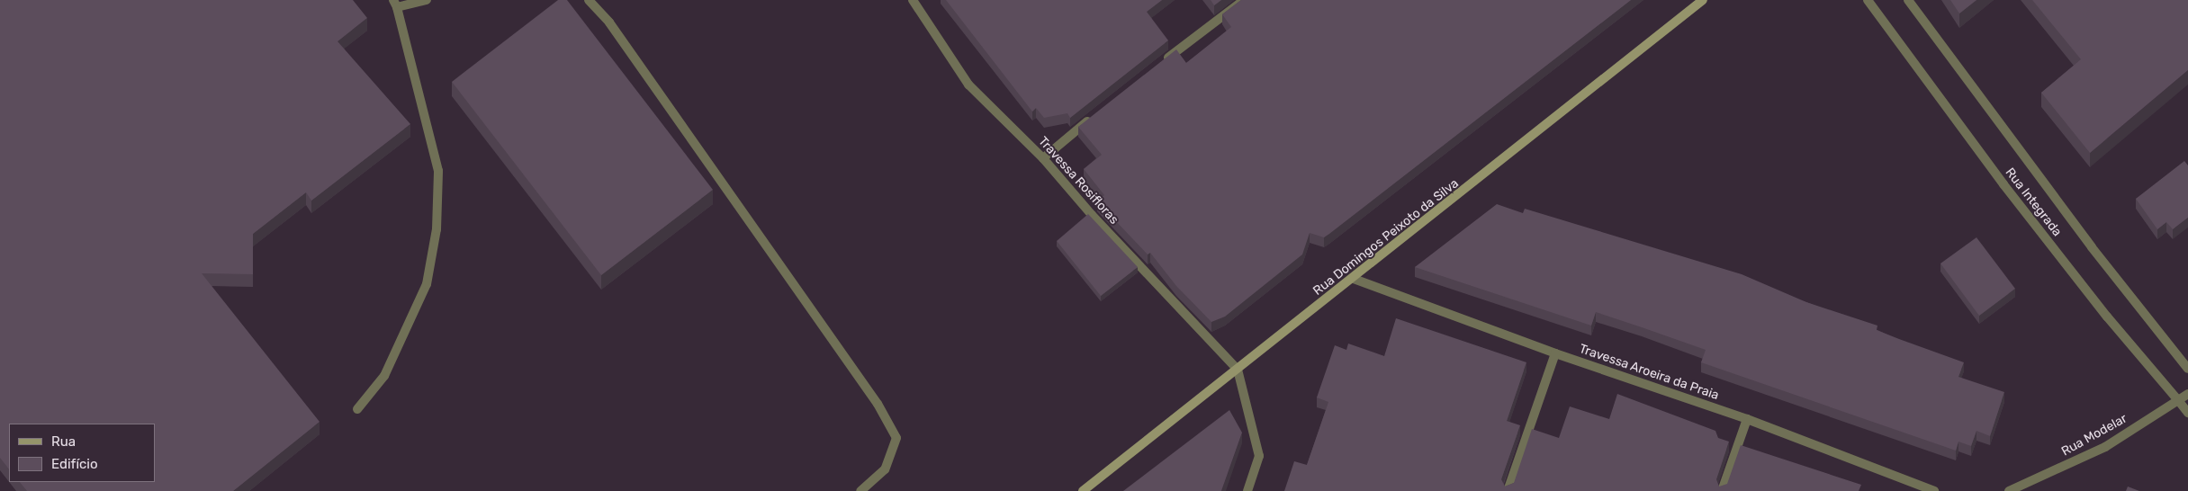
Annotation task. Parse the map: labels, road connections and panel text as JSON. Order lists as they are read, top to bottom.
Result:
{
  "streets": {
    "main road": ["Rua Domingos Peixoto da Silva"],
    "street": [
      "Travessa Rosifloras",
      "Rua Integrada",
      "Travessa Aroeira da Praia",
      "Rua Modelar"
    ]
  },
  "crossings": [
    ["Travessa Rosifloras", "Rua Domingos Peixoto da Silva"],
    ["Rua Integrada", "Rua Modelar"],
    ["Rua Domingos Peixoto da Silva", "Travessa Aroeira da Praia"]
  ],
  "legend": ["Rua", "Edifício"]
}
